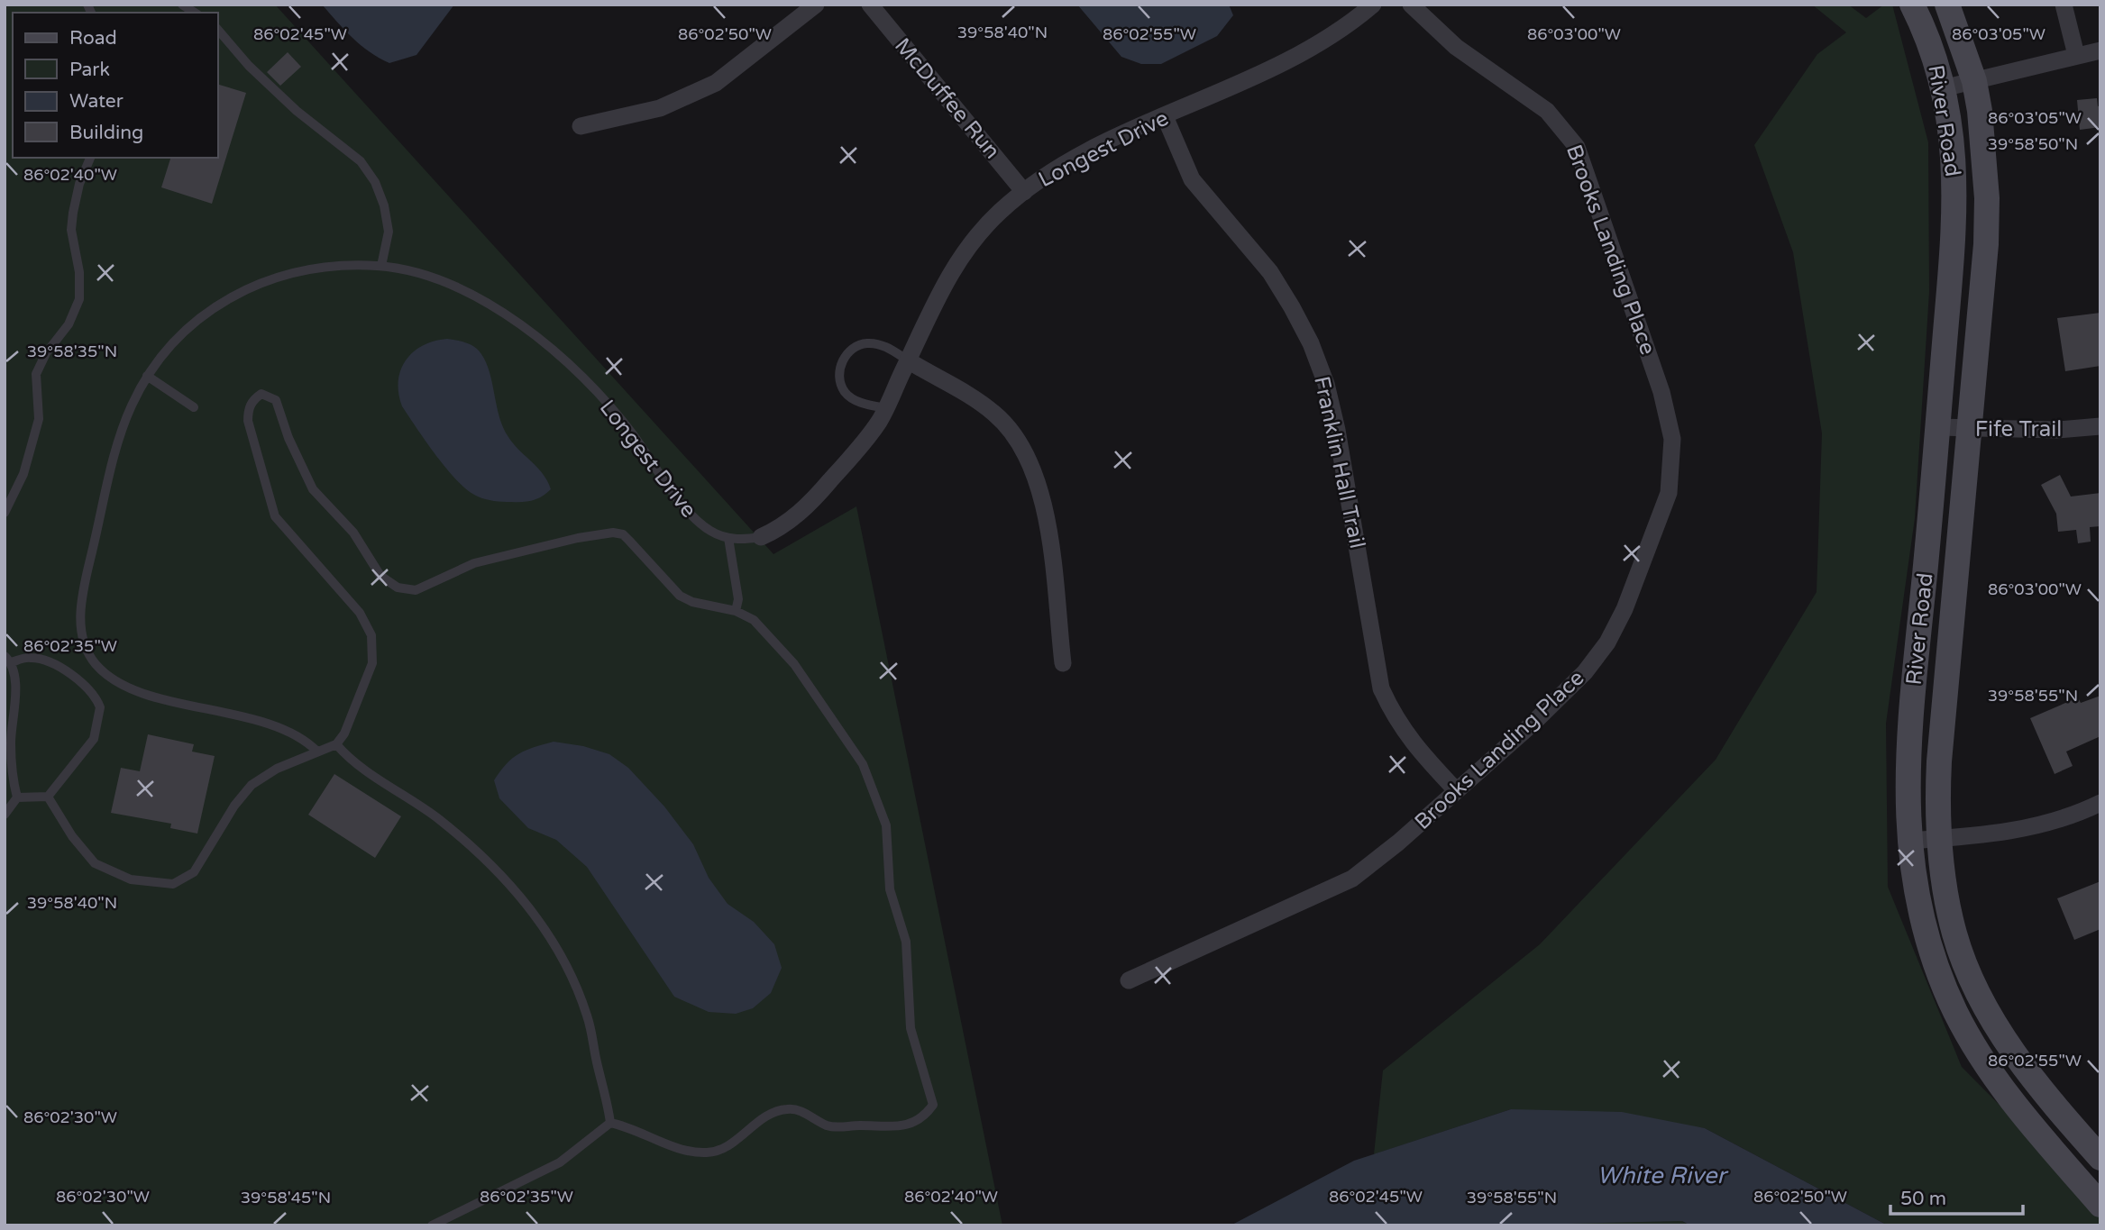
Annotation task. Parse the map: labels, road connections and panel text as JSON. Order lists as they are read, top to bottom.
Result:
{
  "streets": {
    "main road": ["River Road"],
    "street": [
      "McDuffee Run",
      "Longest Drive",
      "Brooks Landing Place",
      "Fife Trail",
      "Franklin Hall Trail"
    ]
  },
  "crossings": [
    ["McDuffee Run", "Longest Drive"],
    ["River Road", "Fife Trail"],
    ["Longest Drive", "Franklin Hall Trail"],
    ["Brooks Landing Place", "Franklin Hall Trail"]
  ],
  "water": ["White River"],
  "legend": [
    "Road",
    "Park",
    "Water",
    "Building"
  ],
  "scale_bar": "50 m",
  "coordinates": [
    "39°58'40\"N",
    "86°02'45\"W",
    "86°02'50\"W",
    "86°02'55\"W",
    "86°03'00\"W",
    "86°03'05\"W",
    "39°58'50\"N",
    "86°02'40\"W",
    "39°58'35\"N",
    "86°02'35\"W",
    "39°58'55\"N",
    "86°02'30\"W",
    "39°58'45\"N"
  ]
}
